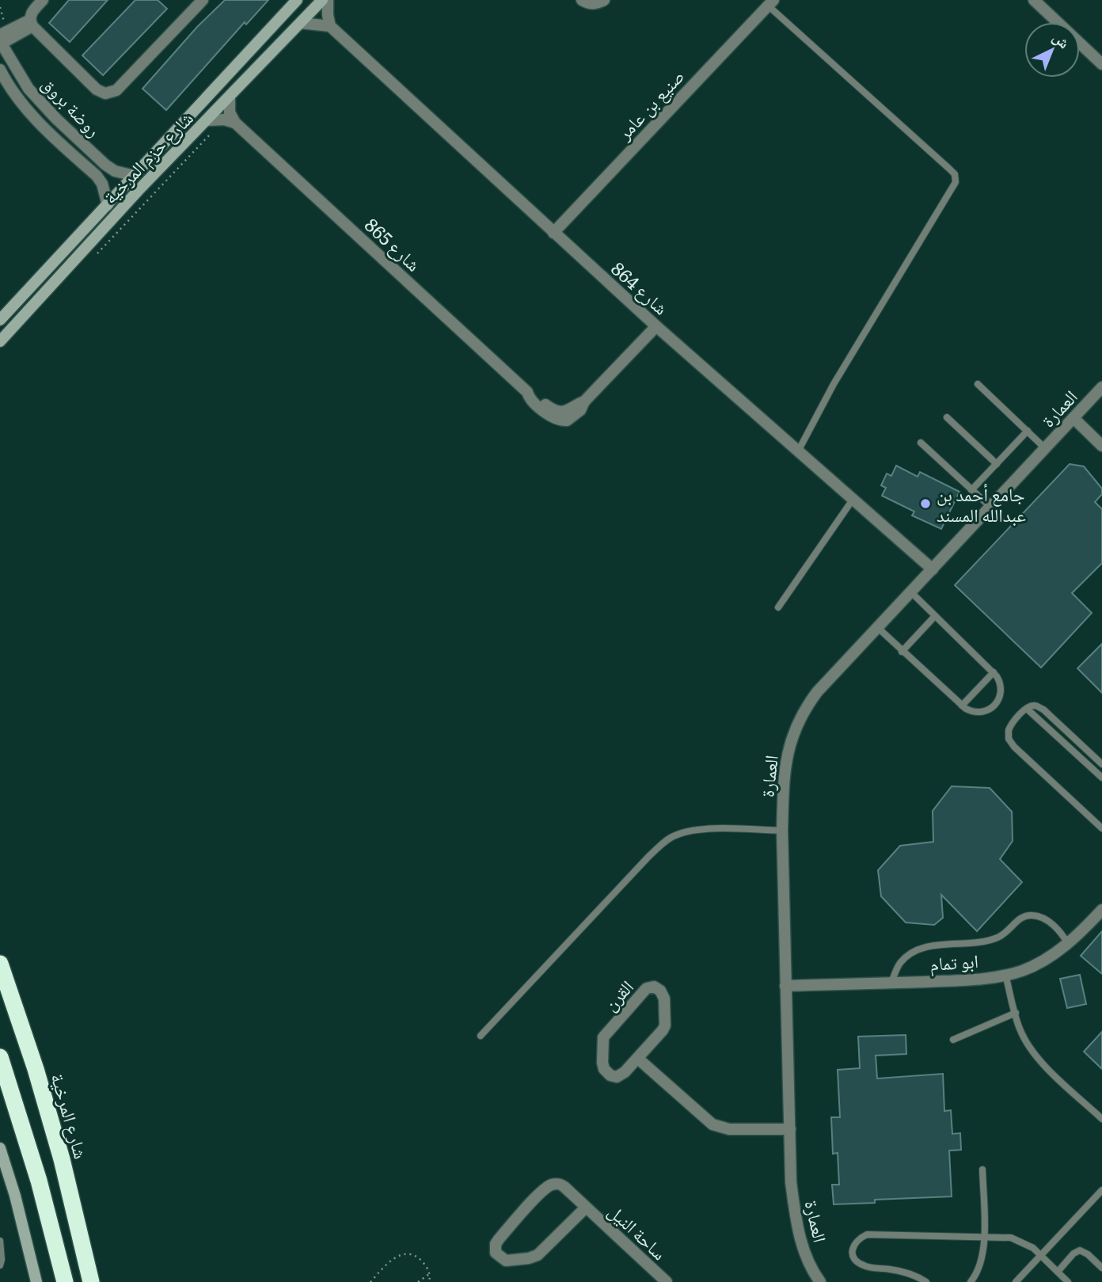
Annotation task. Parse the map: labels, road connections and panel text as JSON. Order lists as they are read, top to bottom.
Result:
{
  "streets": {
    "highway": ["شارع المرخية"],
    "street": [
      "صنيع بن عامر",
      "روضة بروق",
      "شارع حزم المرخية",
      "شارع 865",
      "شارع 864",
      "العمارة",
      "ابو تمام",
      "القرن",
      "ساحة النيل"
    ]
  },
  "crossings": [
    ["صنيع بن عامر", "شارع 864"],
    ["روضة بروق", "شارع حزم المرخية"],
    ["شارع حزم المرخية", "شارع 865"],
    ["شارع 865", "شارع 864"],
    ["شارع 864", "العمارة"],
    ["العمارة", "ابو تمام"]
  ],
  "places": ["جامع أحمد بن عبدالله المسند"],
  "north": "top right"
}
